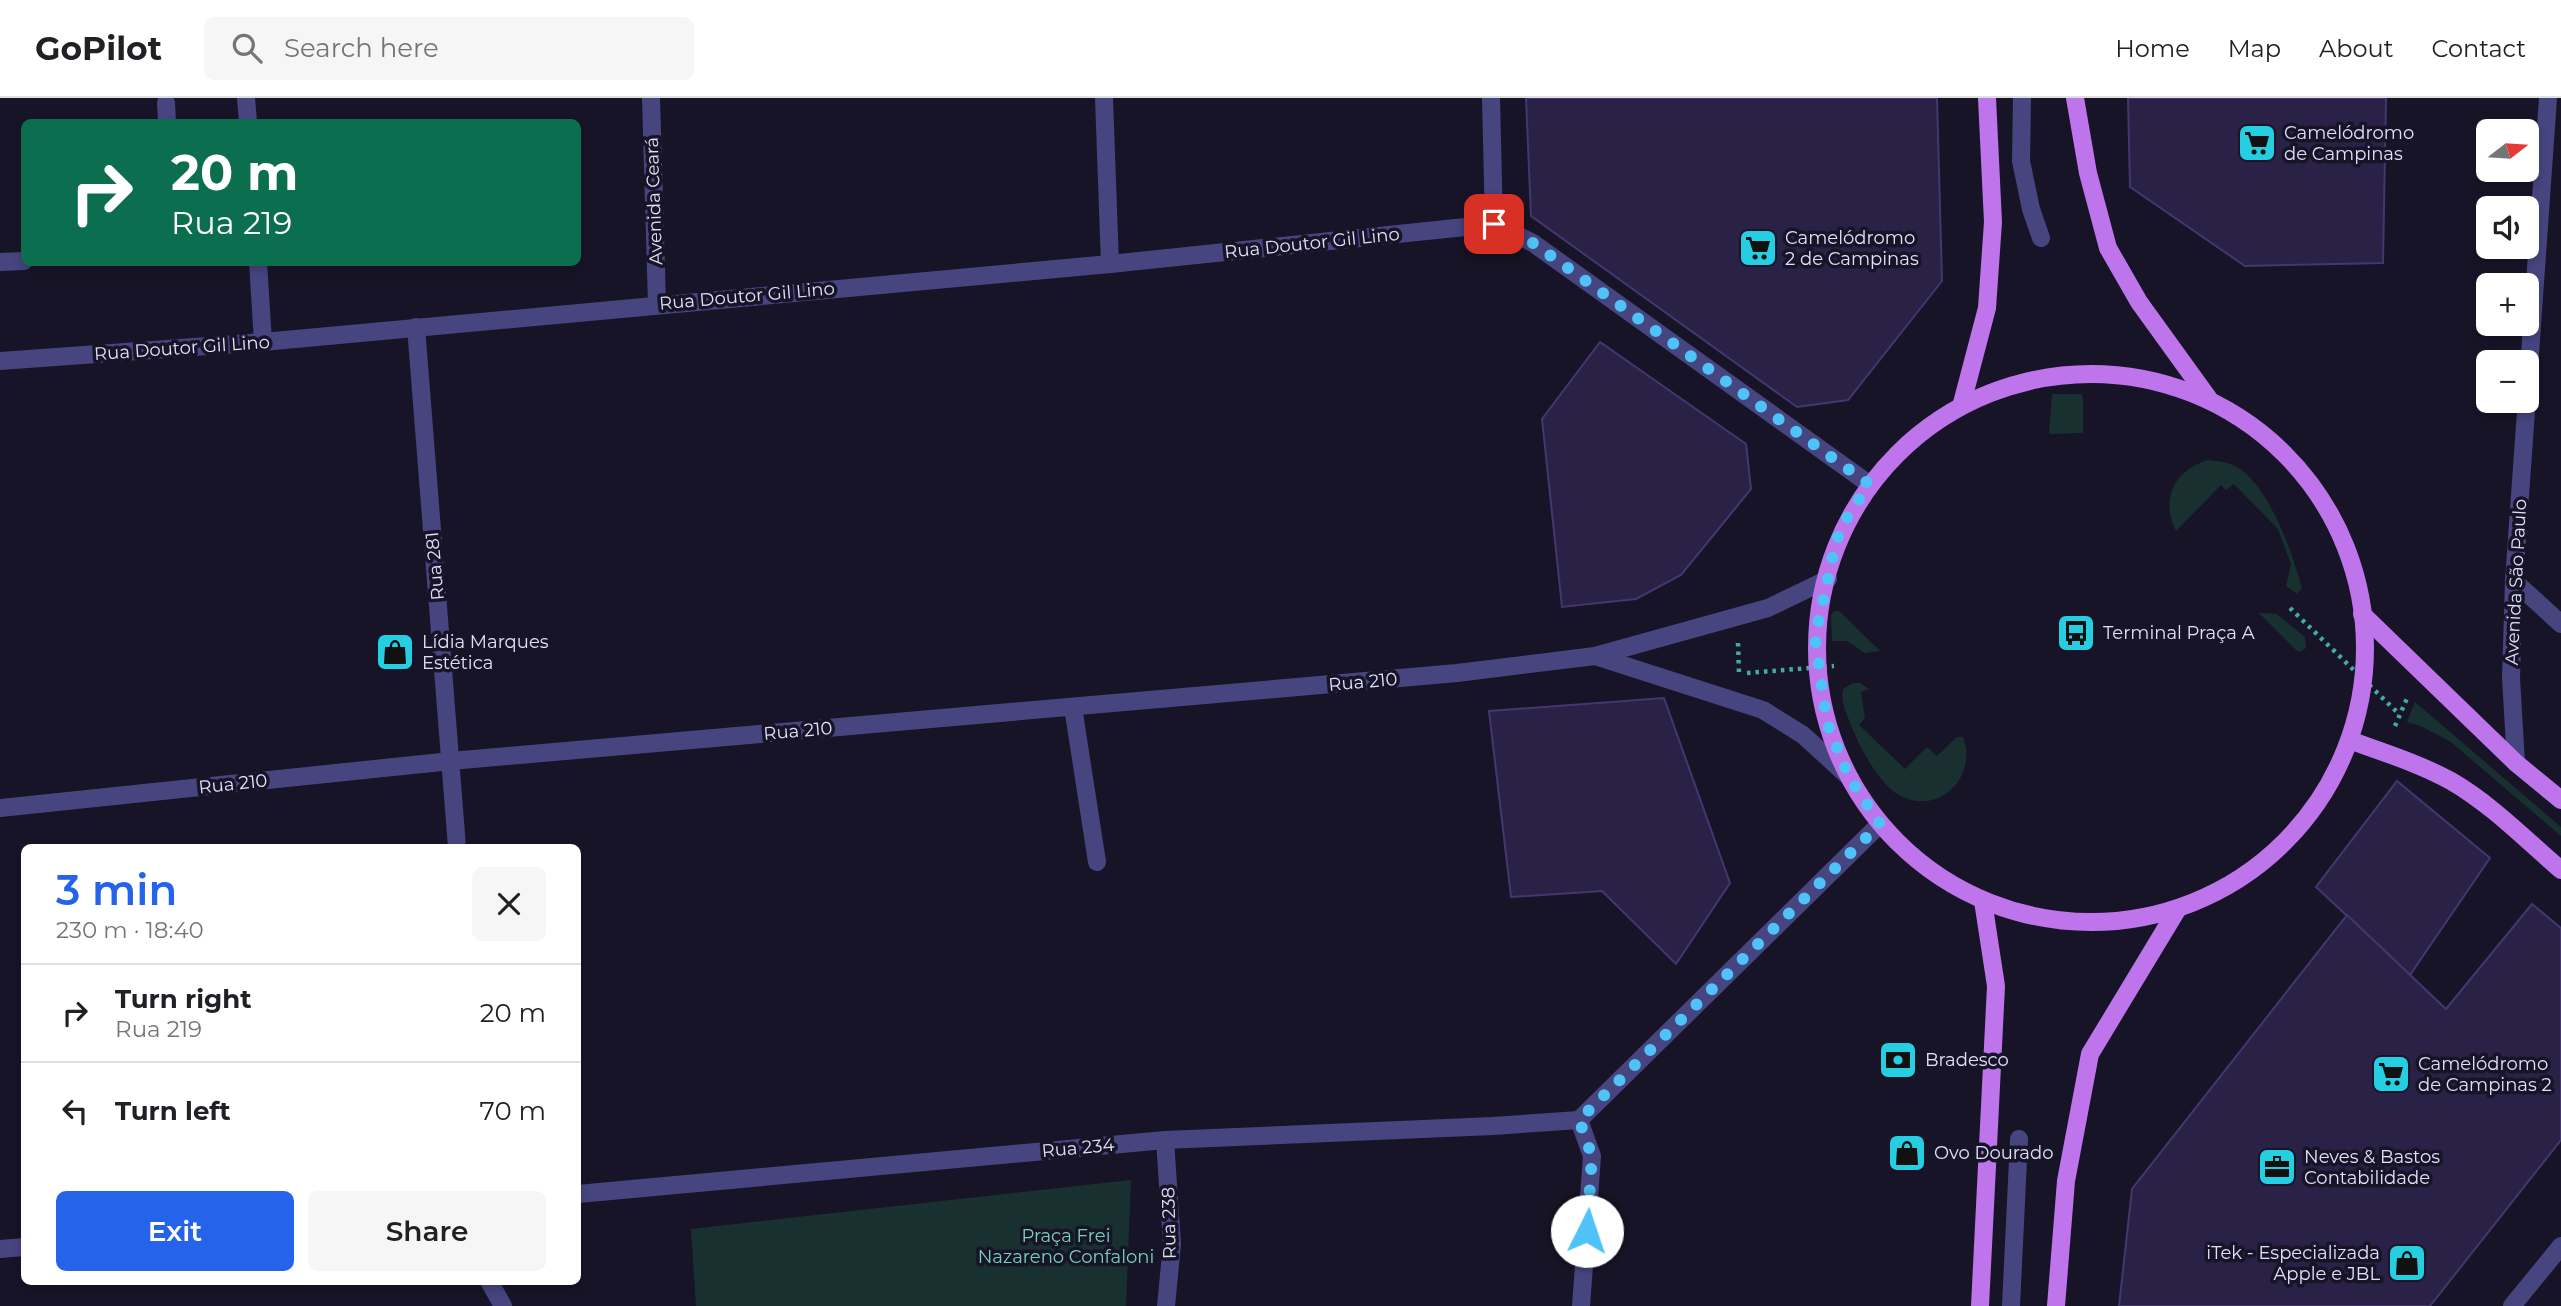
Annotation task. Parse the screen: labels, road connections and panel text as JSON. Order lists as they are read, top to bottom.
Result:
{
  "streets": {
    "street": [
      "Avenida Ceará",
      "Rua Doutor Gil Lino",
      "Rua 281",
      "Avenida São Paulo",
      "Rua 210",
      "Rua 234",
      "Rua 238"
    ]
  },
  "crossings": [
    ["Avenida Ceará", "Rua Doutor Gil Lino"],
    ["Rua Doutor Gil Lino", "Rua 281"],
    ["Rua 281", "Rua 210"],
    ["Rua 234", "Rua 238"]
  ],
  "parks": ["Praça Frei Nazareno Confaloni"],
  "places": {
    "supermarket": ["Camelódromo de Campinas", "Camelódromo 2 de Campinas", "Camelódromo de Campinas 2"],
    "bus stop": ["Terminal Praça A"],
    "shop": ["Lídia Marques Estética", "Ovo Dourado", "iTek - Especializada Apple e JBL"],
    "bank": ["Bradesco"],
    "office": ["Neves & Bastos Contabilidade"]
  },
  "north": "right",
  "page": {
    "header": "GoPilot",
    "search": "Search here",
    "nav": [
      "Home",
      "Map",
      "About",
      "Contact"
    ],
    "map_buttons": ["+", "−"],
    "turn": ["20 m", "Rua 219"],
    "heading": ["3 min", "230 m · 18:40"],
    "list": [
      {
        "name": "Turn right",
        "note": "Rua 219",
        "value": "20 m"
      },
      {
        "name": "Turn left",
        "value": "70 m"
      }
    ],
    "buttons": ["Exit", "Share"]
  }
}
